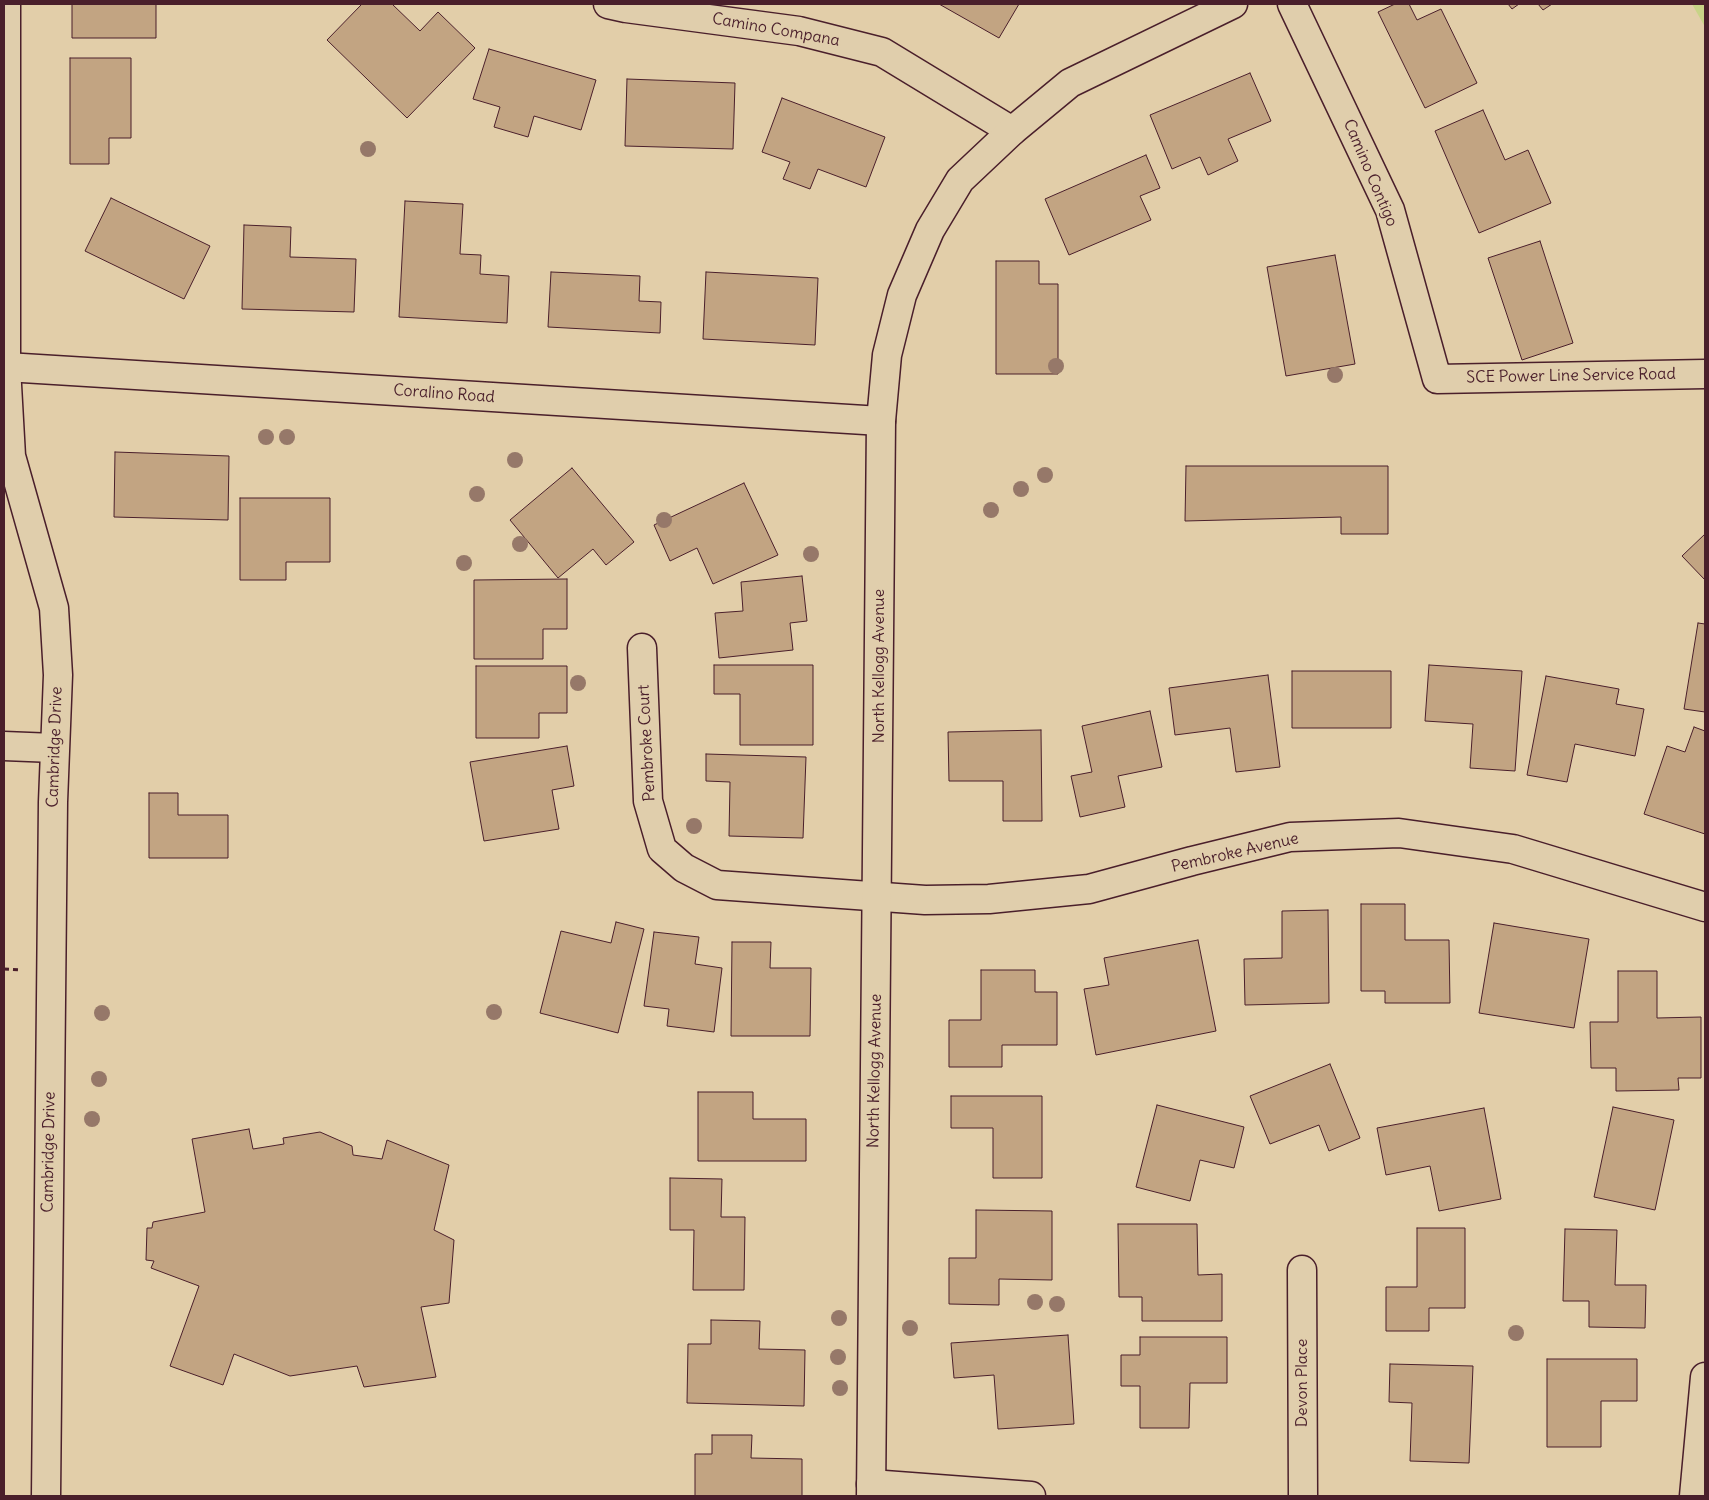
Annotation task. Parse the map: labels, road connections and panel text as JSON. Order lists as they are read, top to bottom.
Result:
{
  "streets": {
    "street": [
      "Camino Compana",
      "Camino Contigo",
      "SCE Power Line Service Road",
      "Coralino Road",
      "North Kellogg Avenue",
      "Pembroke Court",
      "Cambridge Drive",
      "Pembroke Avenue",
      "Devon Place"
    ]
  },
  "crossings": [
    ["Camino Compana", "North Kellogg Avenue"],
    ["Camino Contigo", "SCE Power Line Service Road"],
    ["Coralino Road", "North Kellogg Avenue"],
    ["Coralino Road", "Cambridge Drive"],
    ["North Kellogg Avenue", "Pembroke Court"],
    ["North Kellogg Avenue", "Pembroke Avenue"],
    ["Pembroke Court", "Pembroke Avenue"]
  ]
}
